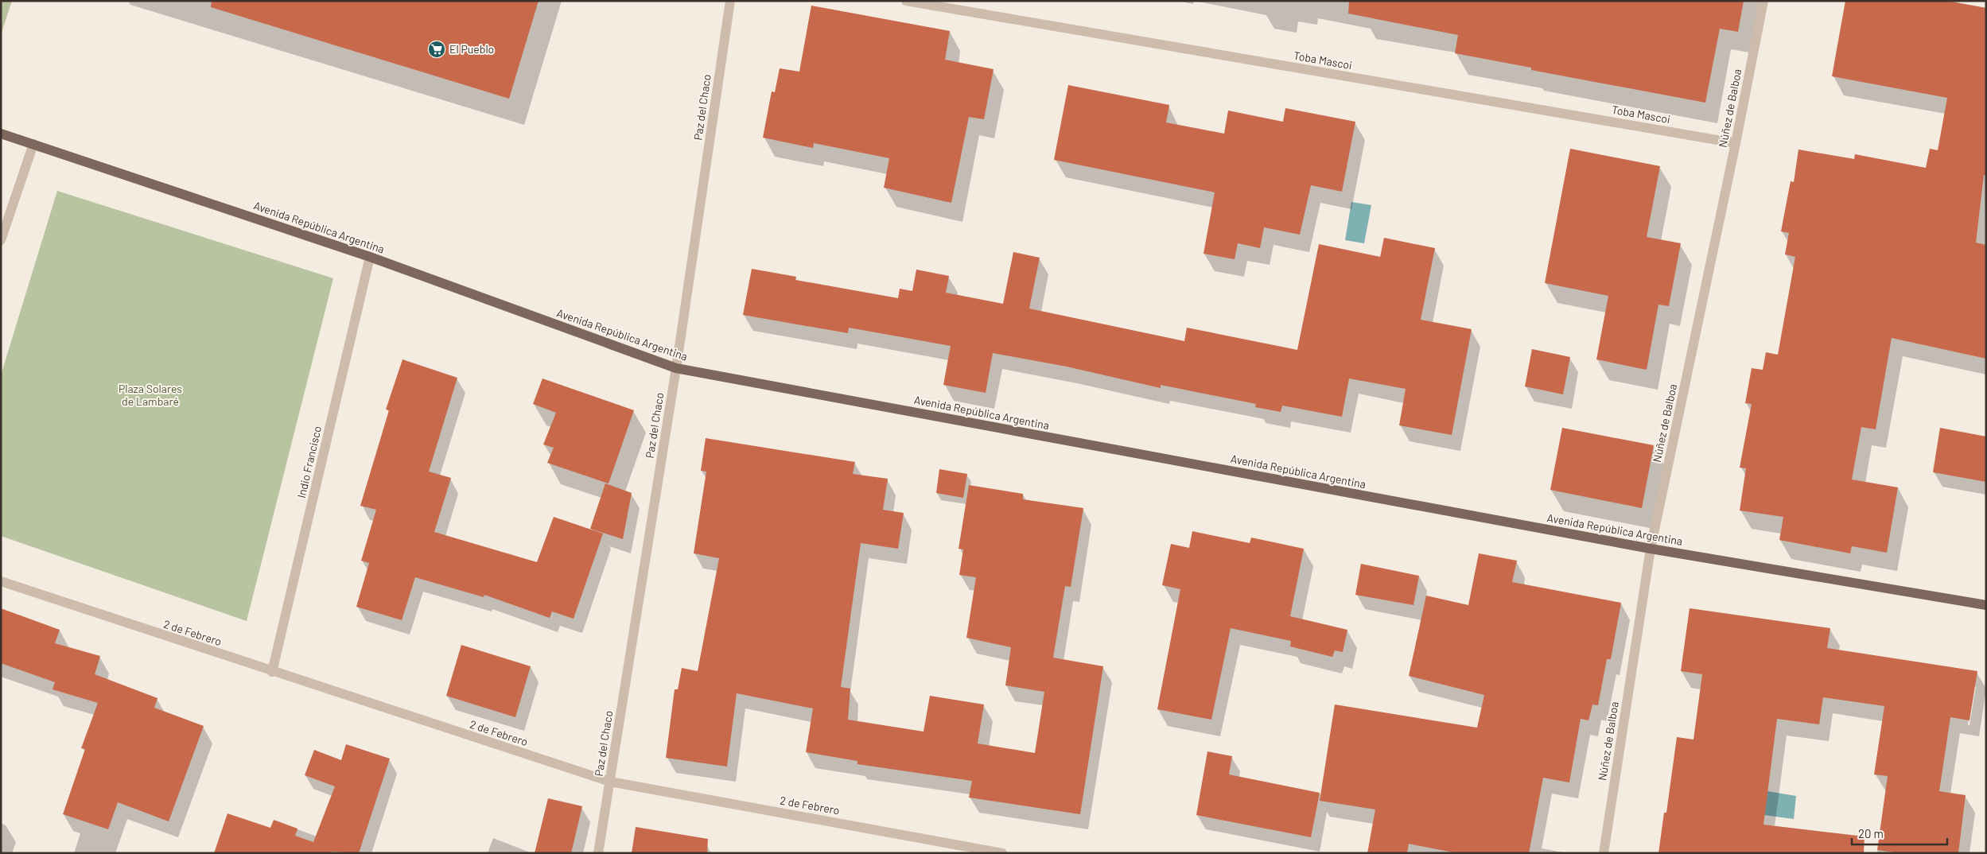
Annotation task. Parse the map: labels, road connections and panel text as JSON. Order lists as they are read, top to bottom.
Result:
{
  "streets": {
    "main road": ["Avenida República Argentina"],
    "street": [
      "Toba Mascoi",
      "Paz del Chaco",
      "Núñez de Balboa",
      "Indio Francisco",
      "2 de Febrero"
    ]
  },
  "crossings": [
    ["Toba Mascoi", "Núñez de Balboa"],
    ["Paz del Chaco", "Avenida República Argentina"],
    ["Paz del Chaco", "2 de Febrero"],
    ["Núñez de Balboa", "Avenida República Argentina"],
    ["Avenida República Argentina", "Indio Francisco"],
    ["Indio Francisco", "2 de Febrero"]
  ],
  "parks": ["Plaza Solares de Lambaré"],
  "places": {
    "supermarket": ["El Pueblo"]
  },
  "scale_bar": "20 m"
}
